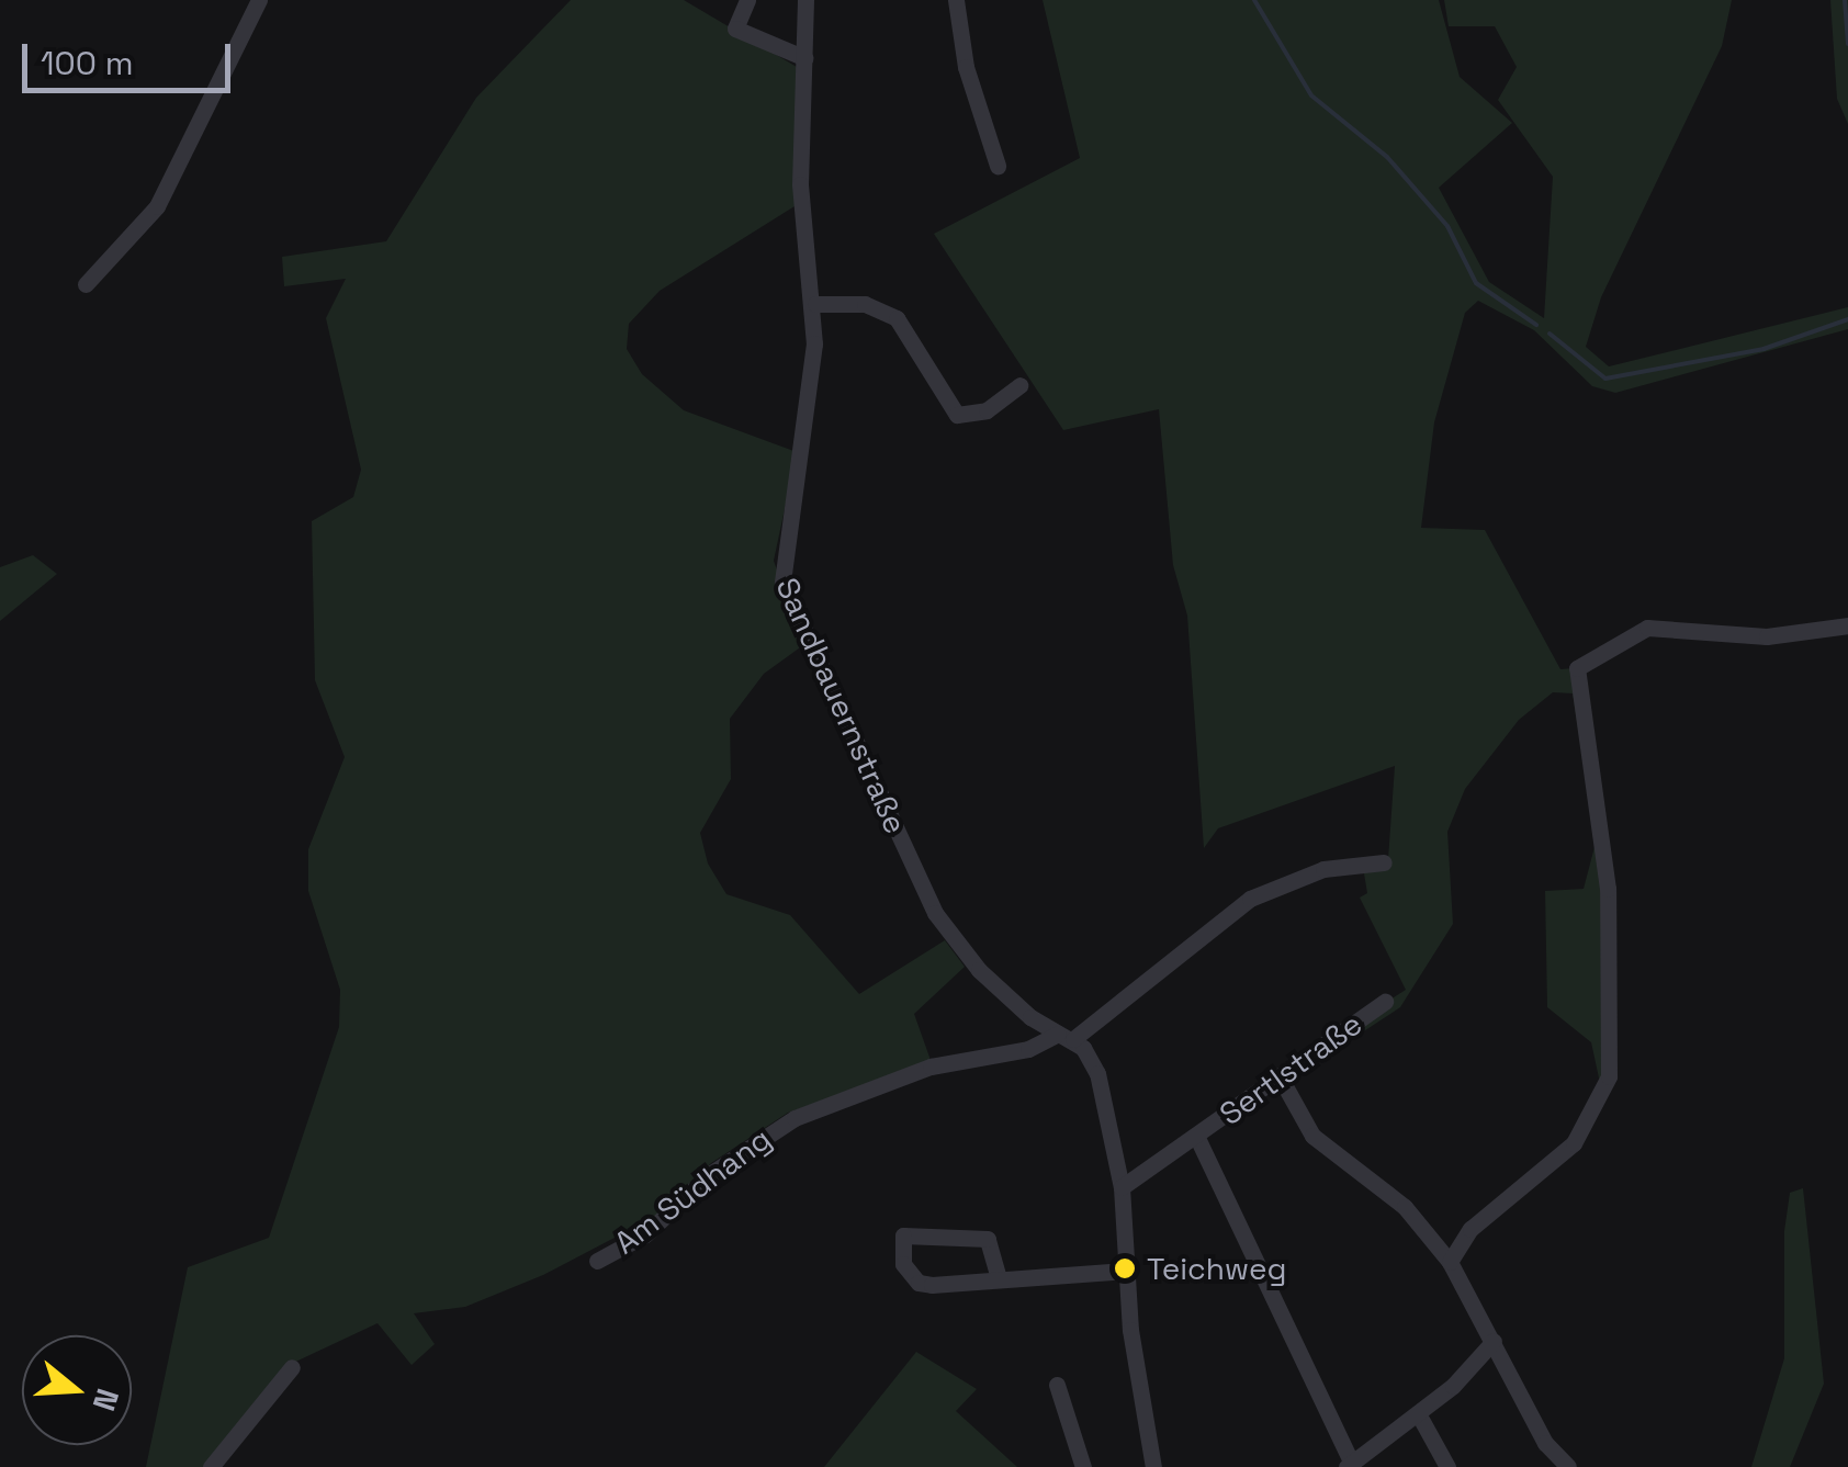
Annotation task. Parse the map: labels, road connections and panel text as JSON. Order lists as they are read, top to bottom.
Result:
{
  "streets": {
    "street": ["Sandbauernstraße", "Sertlstraße", "Am Südhang"]
  },
  "crossings": [
    ["Sandbauernstraße", "Sertlstraße"],
    ["Sandbauernstraße", "Am Südhang"]
  ],
  "places": ["Teichweg"],
  "scale_bar": "100 m",
  "north": "right"
}
